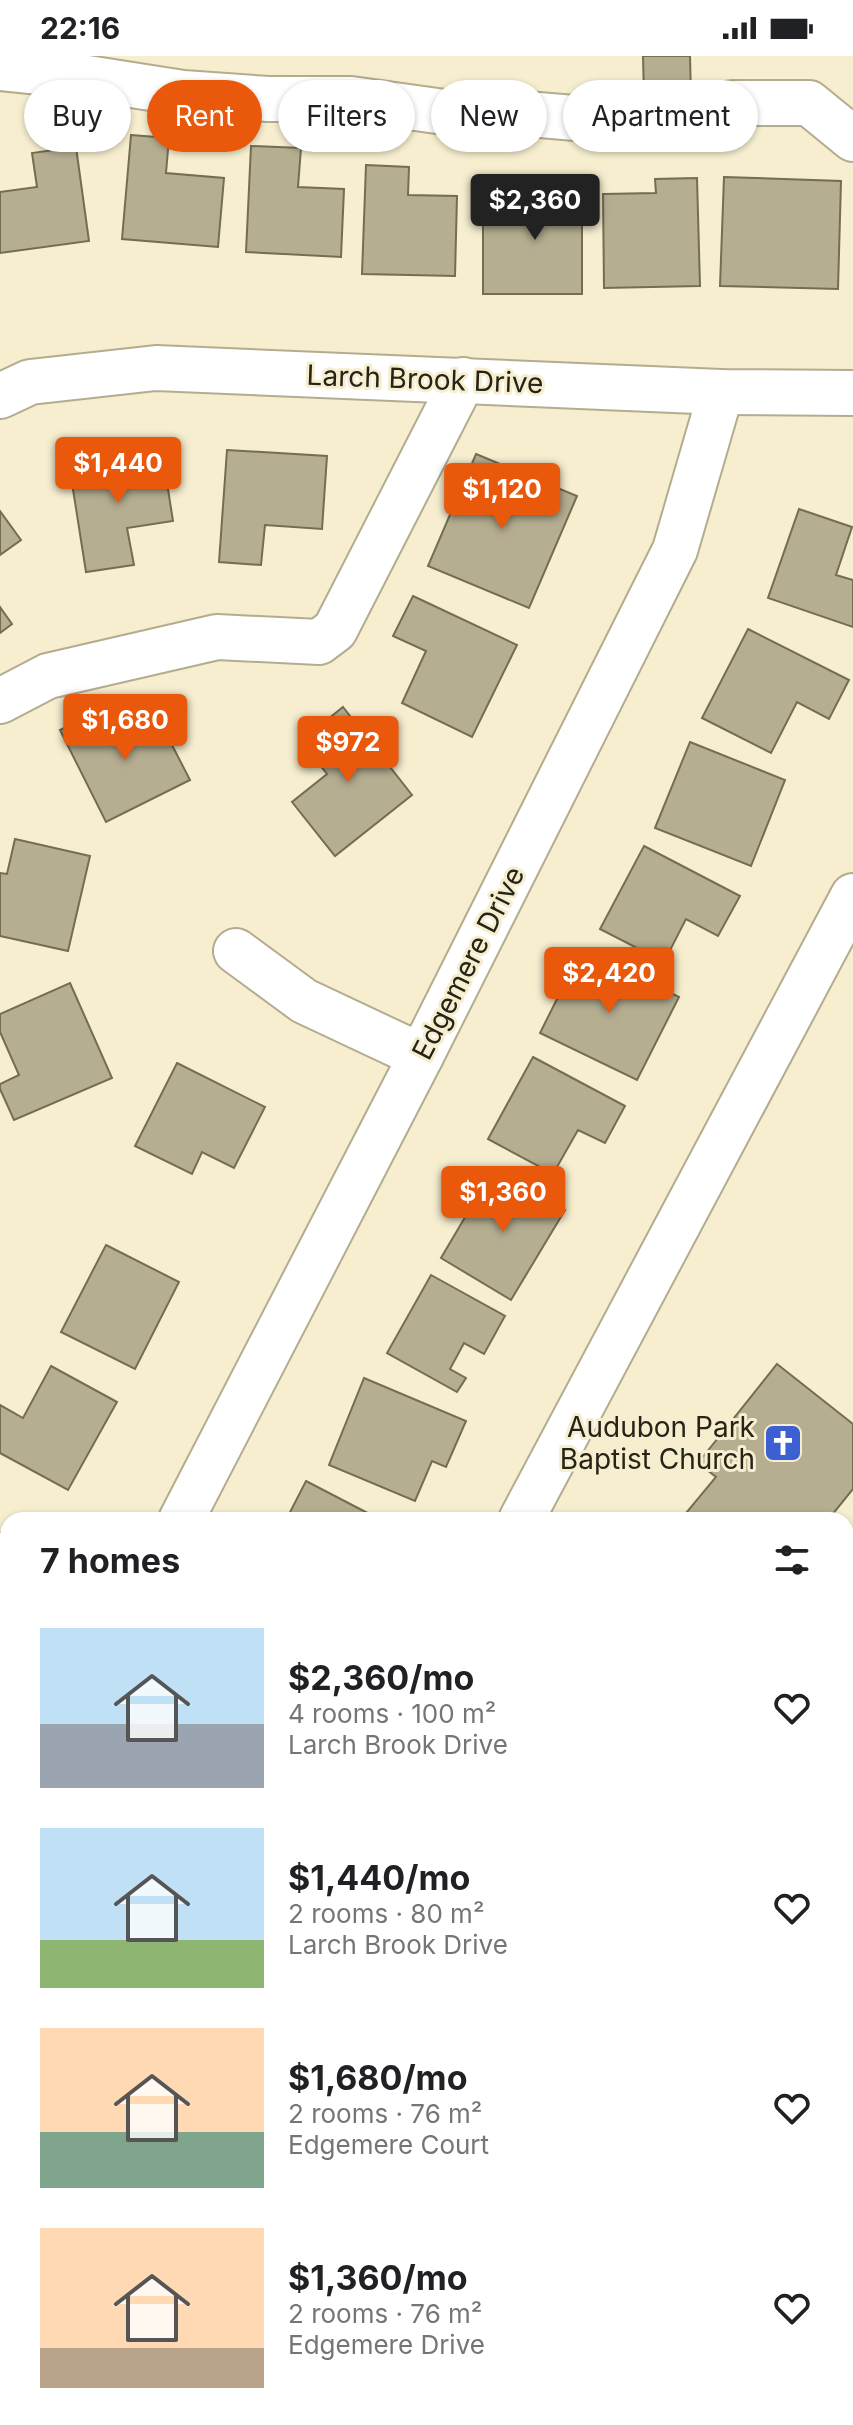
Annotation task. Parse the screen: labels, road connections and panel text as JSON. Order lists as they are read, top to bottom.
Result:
{
  "streets": {
    "street": ["Larch Brook Drive", "Edgemere Drive"]
  },
  "crossings": [
    ["Larch Brook Drive", "Edgemere Drive"]
  ],
  "places": {
    "church": ["Audubon Park Baptist Church"]
  },
  "page": {
    "status": "22:16",
    "chip": [
      "Buy",
      "Rent",
      "Filters",
      "New",
      "Apartment"
    ],
    "price": [
      "$2,360",
      "$1,440",
      "$1,120",
      "$1,680",
      "$972",
      "$2,420",
      "$1,360"
    ],
    "heading": "7 homes",
    "list": [
      {
        "name": "$2,360/mo",
        "note": "4 rooms · 100 m² · Larch Brook Drive"
      },
      {
        "name": "$1,440/mo",
        "note": "2 rooms · 80 m² · Larch Brook Drive"
      },
      {
        "name": "$1,680/mo",
        "note": "2 rooms · 76 m² · Edgemere Court"
      },
      {
        "name": "$1,360/mo",
        "note": "2 rooms · 76 m² · Edgemere Drive"
      }
    ]
  }
}
